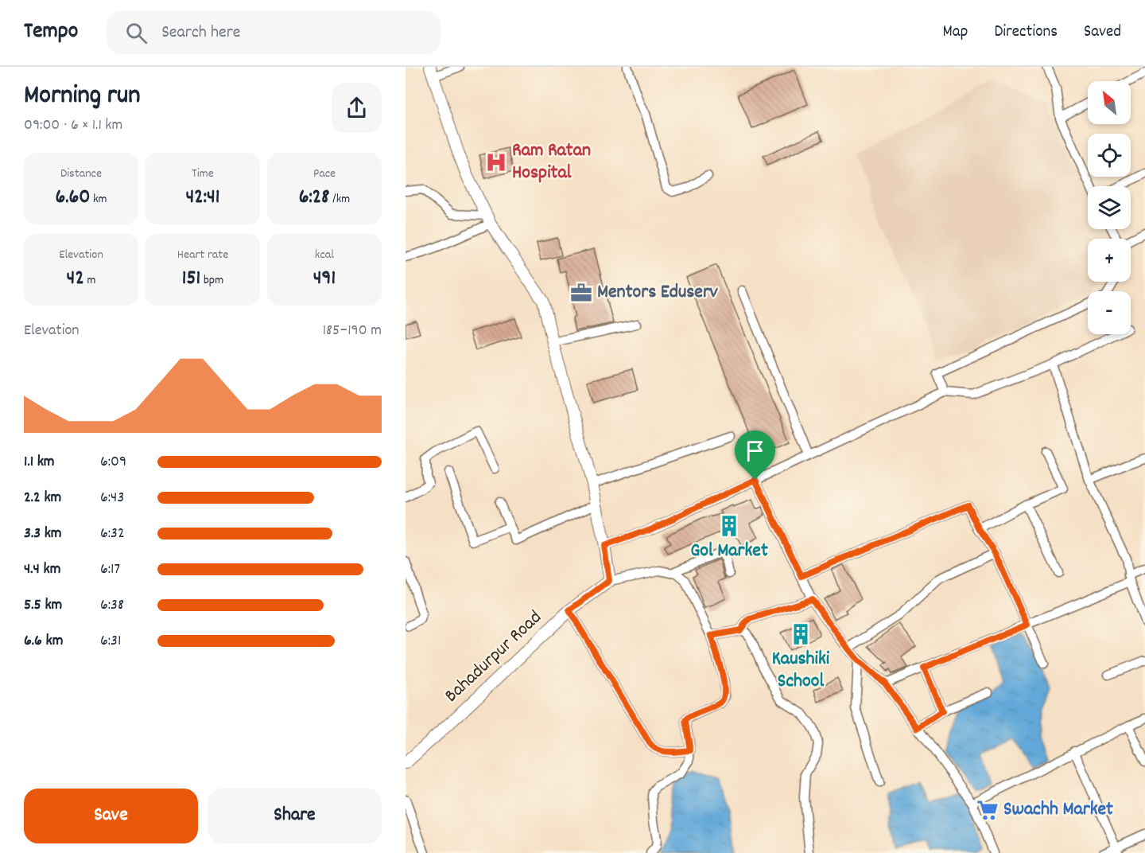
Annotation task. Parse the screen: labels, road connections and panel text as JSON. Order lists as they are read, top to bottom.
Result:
{
  "streets": {
    "street": ["Bahadurpur Road"]
  },
  "places": {
    "hospital": ["Ram Ratan Hospital"],
    "office": ["Mentors Eduserv"],
    "building": ["Gol Market", "Kaushiki School"],
    "supermarket": ["Swachh Market"]
  },
  "north": "top left",
  "page": {
    "header": "Tempo",
    "search": "Search here",
    "nav": ["Map", "Directions", "Saved"],
    "heading": ["Morning run", "09:00 · 6 × 1.1 km"],
    "map_buttons": ["+", "−"],
    "stats": [
      ["Distance", "6.60 km"],
      ["Time", "42:41"],
      ["Pace", "6:28 /km"],
      ["Elevation", "42 m"],
      ["Heart rate", "151 bpm"],
      ["kcal", "491"]
    ],
    "chart": ["Elevation", "185–190 m"],
    "list": [
      {
        "name": "1.1 km",
        "note": "6:09"
      },
      {
        "name": "2.2 km",
        "note": "6:43"
      },
      {
        "name": "3.3 km",
        "note": "6:32"
      },
      {
        "name": "4.4 km",
        "note": "6:17"
      },
      {
        "name": "5.5 km",
        "note": "6:38"
      },
      {
        "name": "6.6 km",
        "note": "6:31"
      }
    ],
    "buttons": ["Save", "Share"]
  }
}
